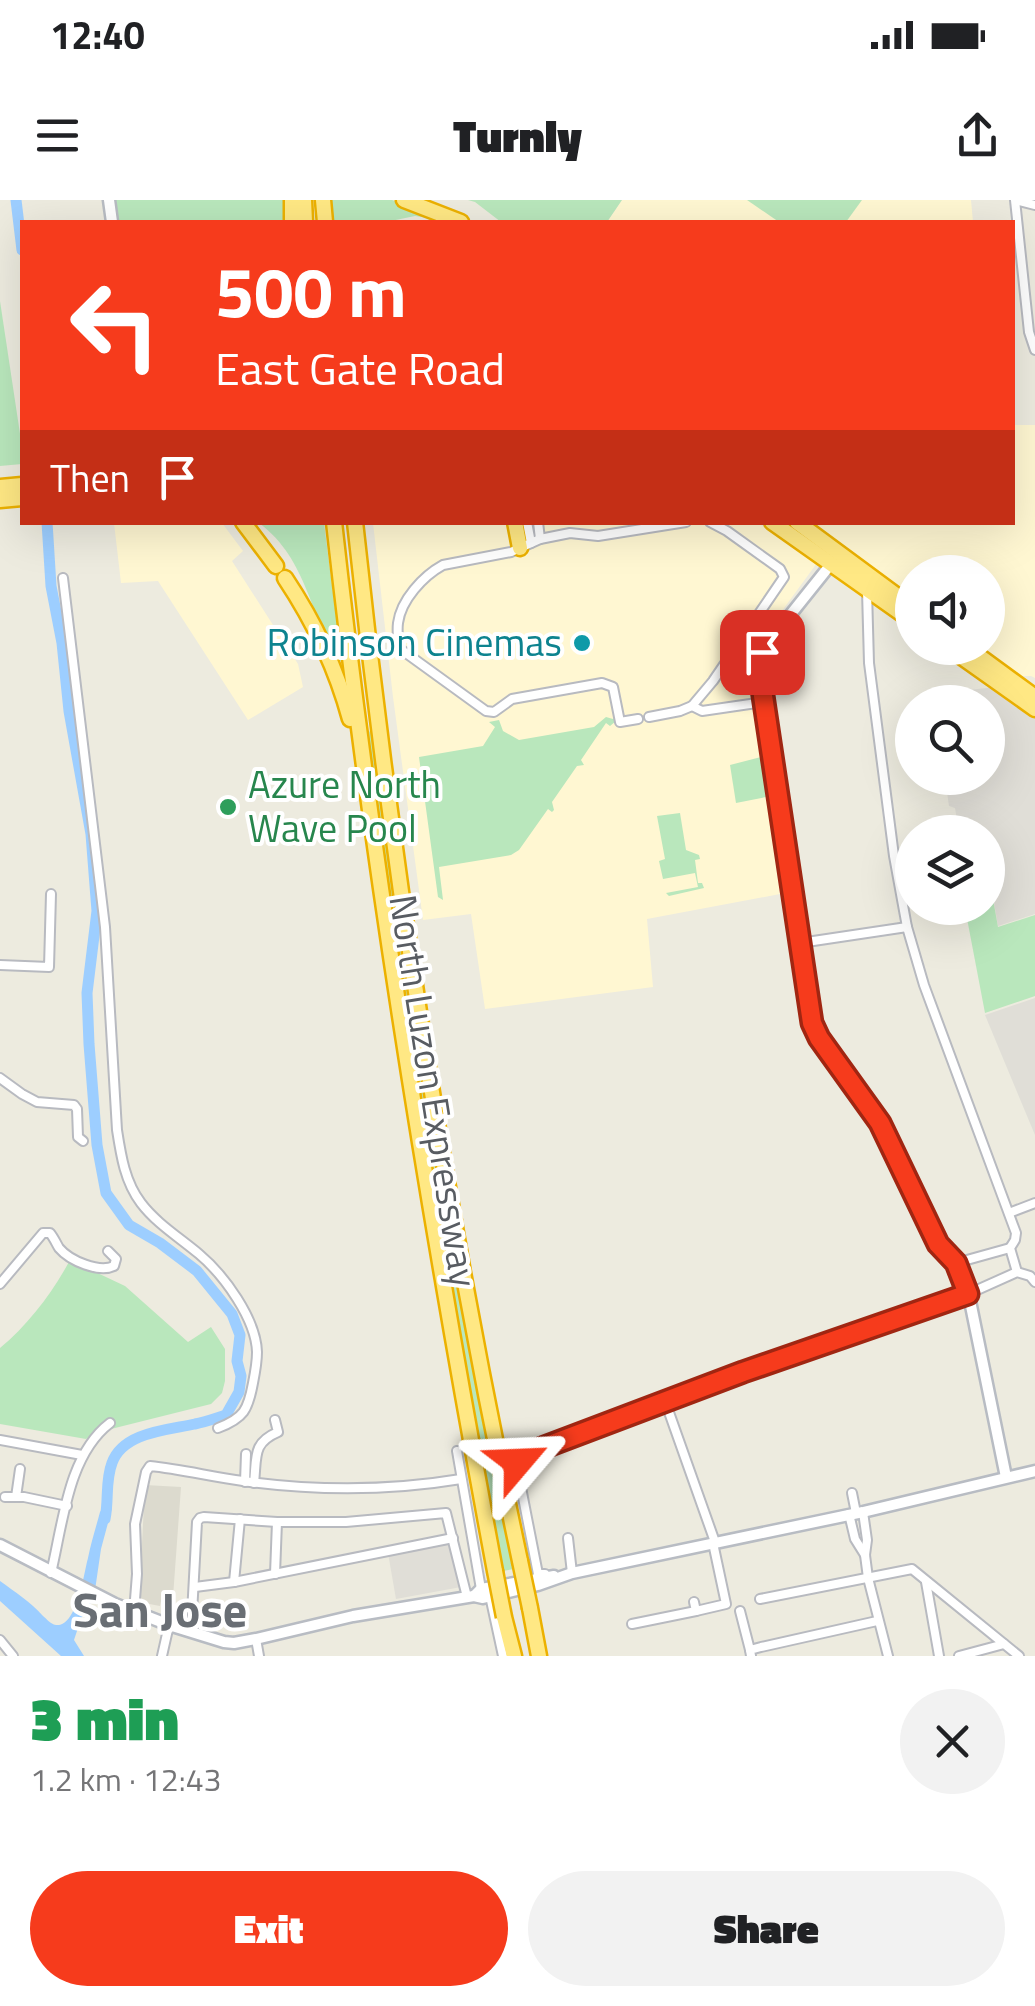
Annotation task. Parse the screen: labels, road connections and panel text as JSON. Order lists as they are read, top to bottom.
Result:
{
  "streets": {
    "highway": ["North Luzon Expressway"]
  },
  "districts": ["San Jose"],
  "places": ["Robinson Cinemas", "Azure North Wave Pool"],
  "page": {
    "status": "12:40",
    "header": "Turnly",
    "turn": ["500 m", "East Gate Road"],
    "then": "Then",
    "heading": ["3 min", "1.2 km · 12:43"],
    "buttons": ["Exit", "Share"]
  }
}
